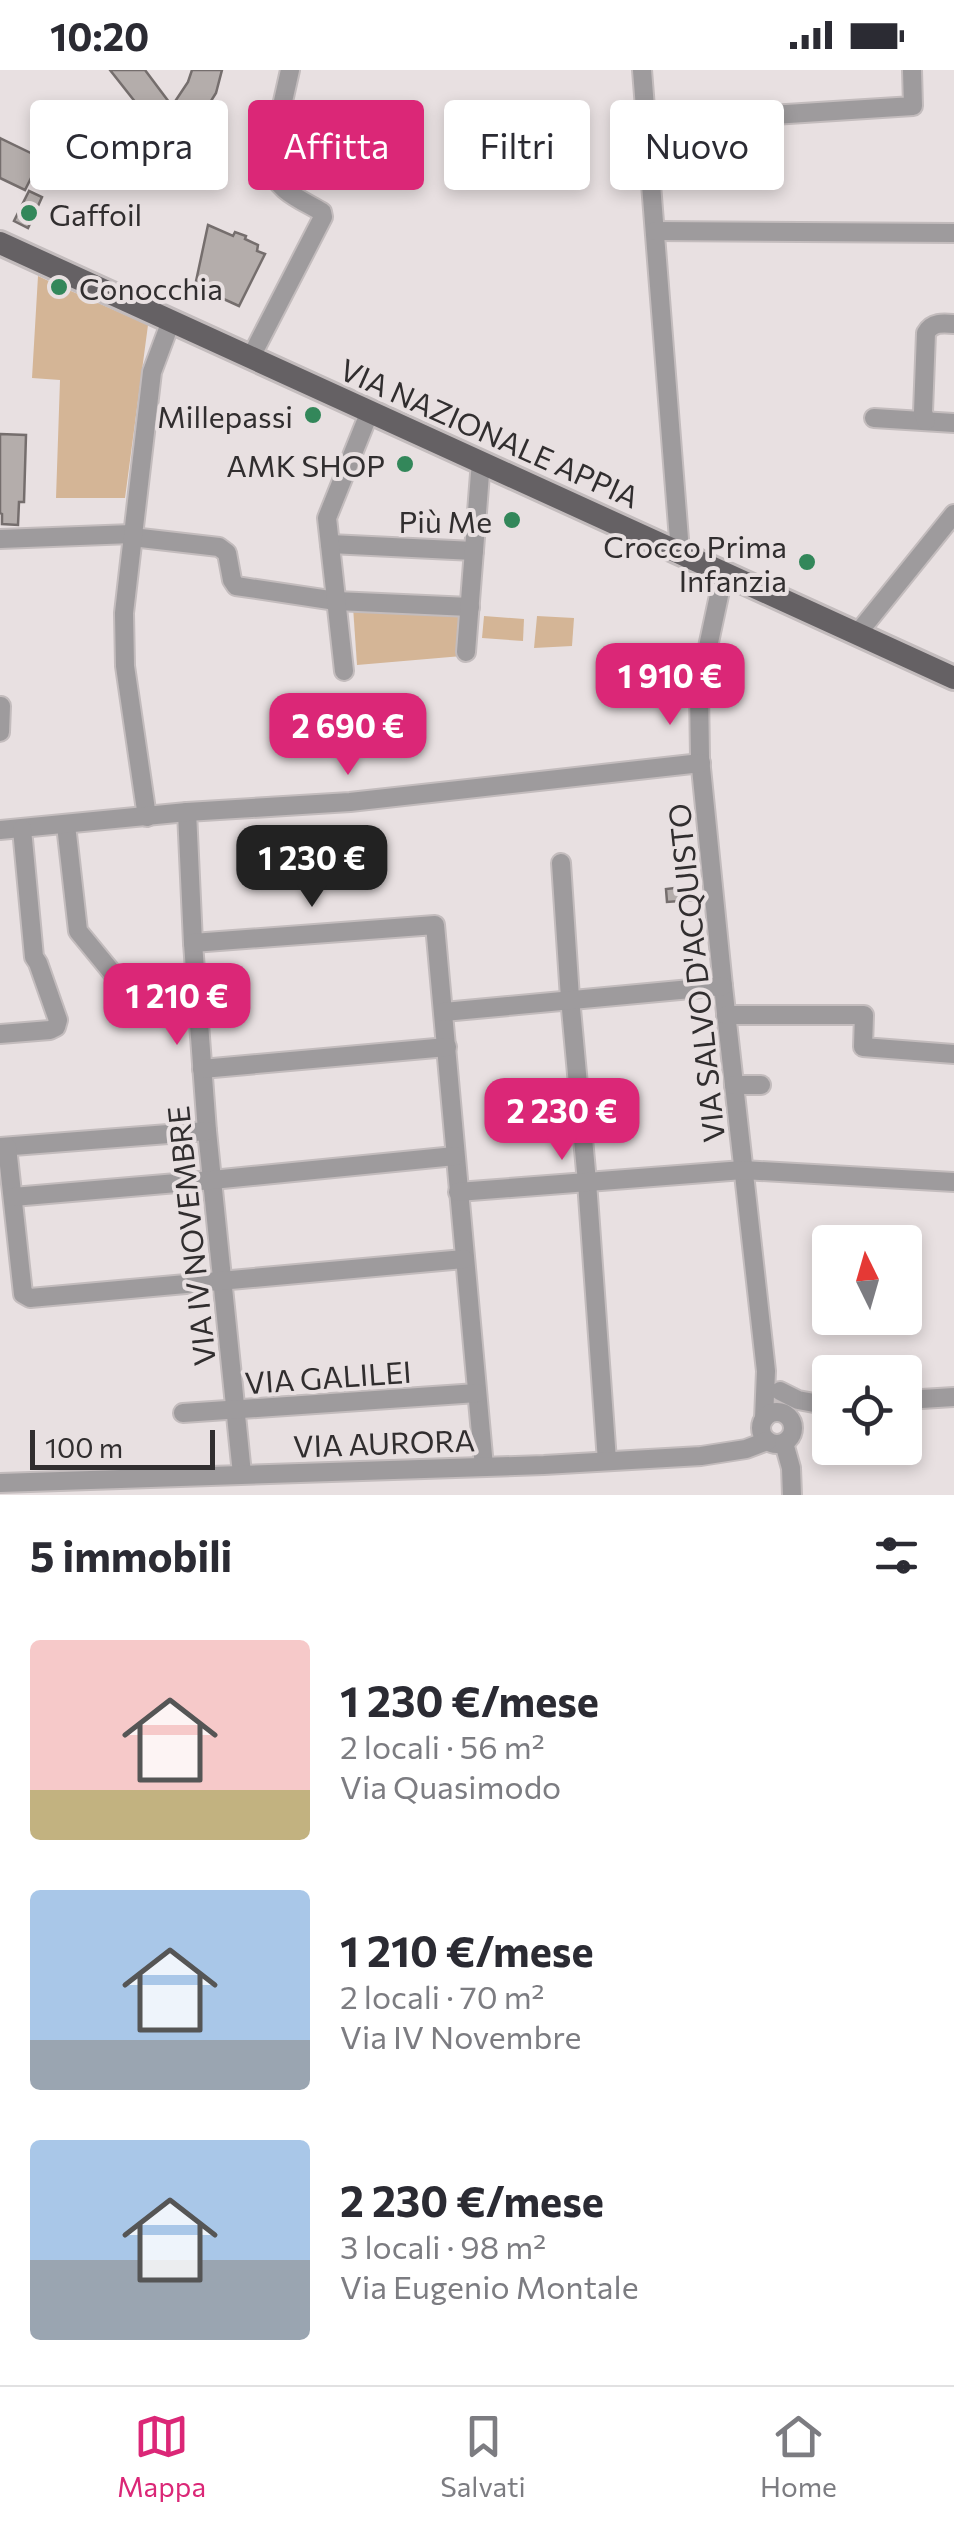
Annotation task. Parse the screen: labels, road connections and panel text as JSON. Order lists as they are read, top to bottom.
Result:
{
  "streets": {
    "main road": ["VIA NAZIONALE APPIA"],
    "street": [
      "VIA SALVO D'ACQUISTO",
      "VIA IV NOVEMBRE",
      "VIA GALILEI",
      "VIA AURORA"
    ]
  },
  "crossings": [
    ["VIA NAZIONALE APPIA", "VIA SALVO D'ACQUISTO"],
    ["VIA SALVO D'ACQUISTO", "VIA AURORA"],
    ["VIA IV NOVEMBRE", "VIA GALILEI"],
    ["VIA IV NOVEMBRE", "VIA AURORA"]
  ],
  "places": [
    "Gaffoil",
    "Conocchia",
    "Millepassi",
    "AMK SHOP",
    "Più Me",
    "Crocco Prima Infanzia"
  ],
  "scale_bar": "100 m",
  "north": "top",
  "page": {
    "status": "10:20",
    "chip": [
      "Compra",
      "Affitta",
      "Filtri",
      "Nuovo"
    ],
    "price": [
      "1 910 €",
      "2 690 €",
      "1 230 €",
      "1 210 €",
      "2 230 €"
    ],
    "scale": "100 m",
    "heading": "5 immobili",
    "list": [
      {
        "name": "1 230 €/mese",
        "note": "2 locali · 56 m² · Via Quasimodo"
      },
      {
        "name": "1 210 €/mese",
        "note": "2 locali · 70 m² · Via IV Novembre"
      },
      {
        "name": "2 230 €/mese",
        "note": "3 locali · 98 m² · Via Eugenio Montale"
      }
    ],
    "tabs": ["Mappa", "Salvati", "Home"]
  }
}
